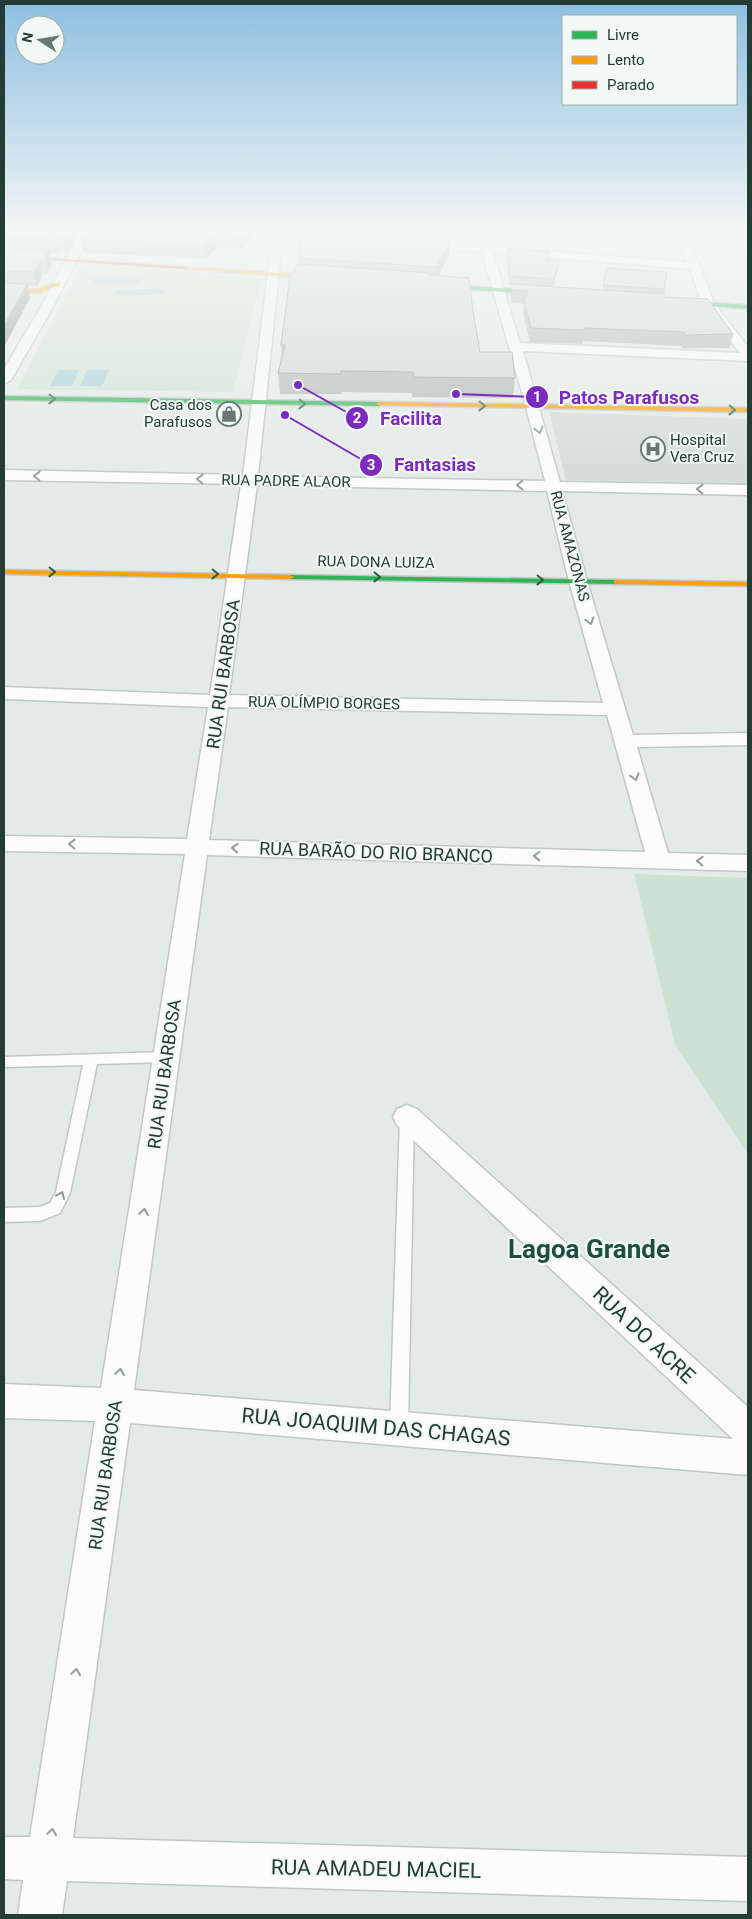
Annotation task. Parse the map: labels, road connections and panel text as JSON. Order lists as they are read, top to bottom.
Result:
{
  "streets": {
    "main road": ["RUA DONA LUIZA"],
    "street": [
      "RUA PADRE ALAOR",
      "RUA AMAZONAS",
      "RUA RUI BARBOSA",
      "RUA OLÍMPIO BORGES",
      "RUA BARÃO DO RIO BRANCO",
      "RUA DO ACRE",
      "RUA JOAQUIM DAS CHAGAS",
      "RUA AMADEU MACIEL"
    ]
  },
  "crossings": [
    ["RUA PADRE ALAOR", "RUA AMAZONAS"],
    ["RUA PADRE ALAOR", "RUA RUI BARBOSA"],
    ["RUA AMAZONAS", "RUA DONA LUIZA"],
    ["RUA AMAZONAS", "RUA OLÍMPIO BORGES"],
    ["RUA AMAZONAS", "RUA BARÃO DO RIO BRANCO"],
    ["RUA DONA LUIZA", "RUA RUI BARBOSA"],
    ["RUA RUI BARBOSA", "RUA OLÍMPIO BORGES"],
    ["RUA RUI BARBOSA", "RUA BARÃO DO RIO BRANCO"],
    ["RUA RUI BARBOSA", "RUA JOAQUIM DAS CHAGAS"],
    ["RUA RUI BARBOSA", "RUA AMADEU MACIEL"]
  ],
  "one_way": [
    "RUA AMAZONAS",
    "RUA DONA LUIZA",
    "RUA RUI BARBOSA",
    "RUA BARÃO DO RIO BRANCO"
  ],
  "districts": ["Lagoa Grande"],
  "places": {
    "other": ["Facilita", "Patos Parafusos", "Fantasias"],
    "shop": ["Casa dos Parafusos"],
    "hospital": ["Hospital Vera Cruz"]
  },
  "legend": ["Livre", "Lento", "Parado"],
  "north": "left"
}
